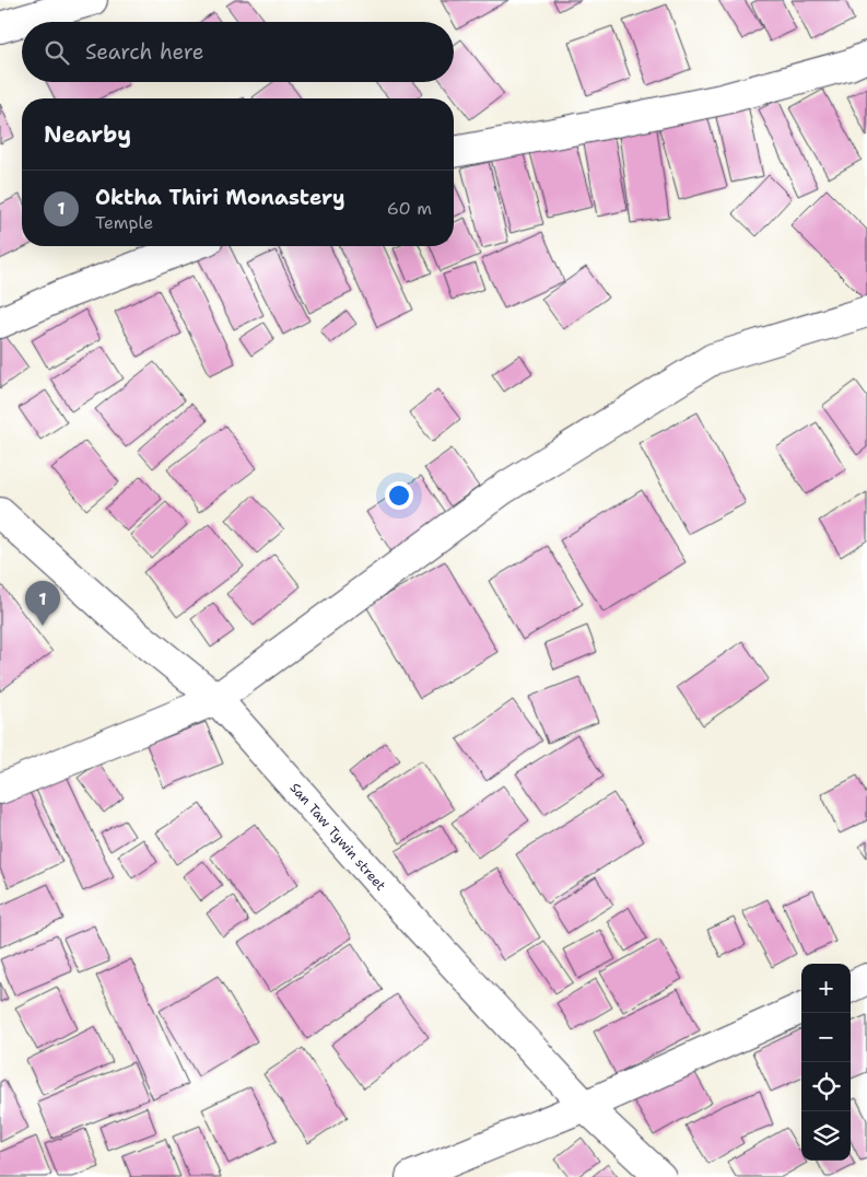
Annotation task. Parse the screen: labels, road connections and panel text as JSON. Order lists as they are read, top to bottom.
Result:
{
  "streets": {
    "street": ["San Taw Tywin street"]
  },
  "page": {
    "search": "Search here",
    "heading": "Nearby",
    "list": [
      {
        "mark": "1",
        "name": "Oktha Thiri Monastery",
        "note": "Temple",
        "value": "60 m"
      }
    ],
    "pins": "1",
    "map_buttons": ["+", "−"]
  }
}
